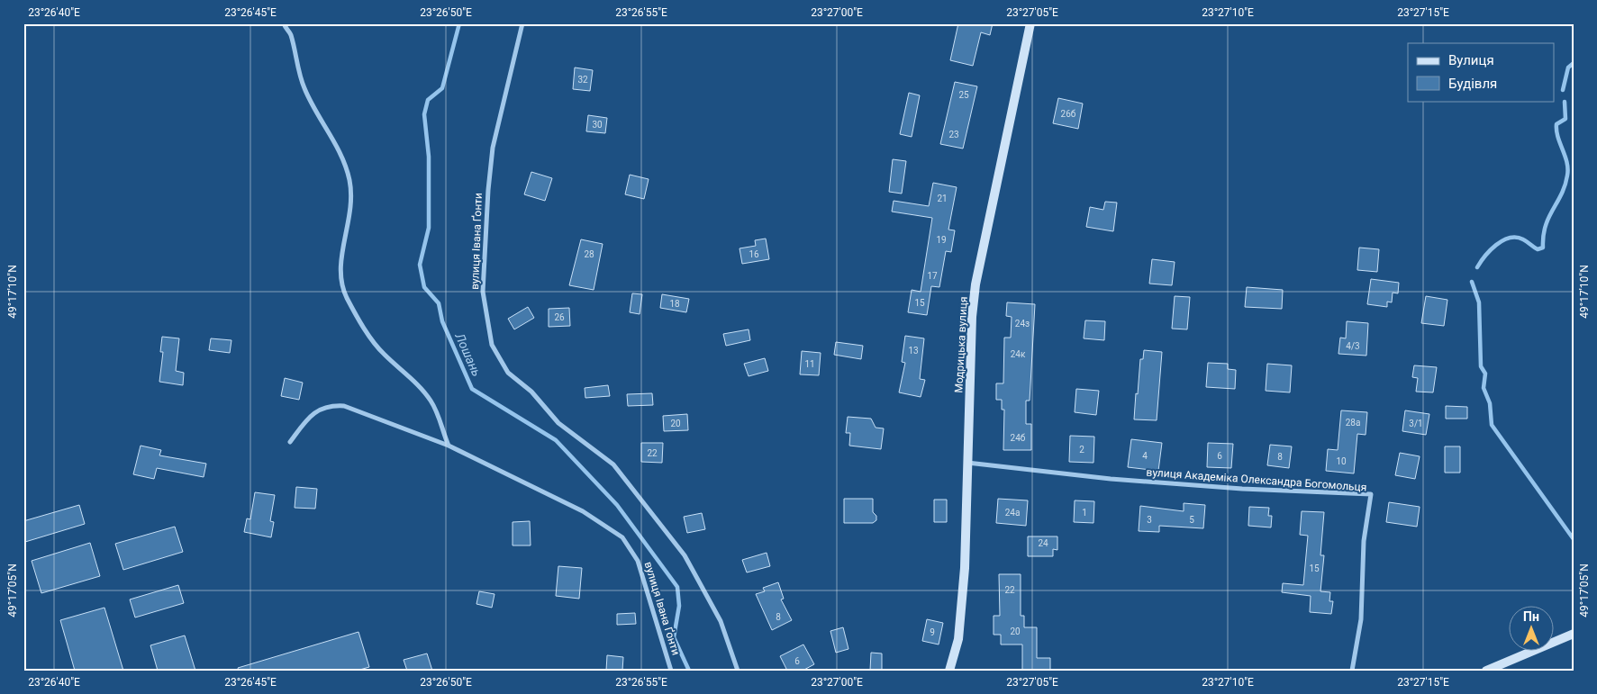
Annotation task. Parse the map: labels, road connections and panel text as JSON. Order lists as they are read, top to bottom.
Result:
{
  "streets": {
    "street": ["вулиця Івана Ґонти", "Модрицька вулиця", "вулиця Академіка Олександра Богомольця"]
  },
  "crossings": [
    ["Модрицька вулиця", "вулиця Академіка Олександра Богомольця"]
  ],
  "water": ["Лошань"],
  "house_numbers": [
    "32",
    "25",
    "26б",
    "30",
    "23",
    "21",
    "19",
    "28",
    "16",
    "17",
    "15",
    "18",
    "26",
    "24з",
    "4/3",
    "13",
    "24к",
    "11",
    "28а",
    "20",
    "3/1",
    "24б",
    "2",
    "22",
    "4",
    "6",
    "8",
    "10",
    "24а",
    "1",
    "3",
    "5",
    "24",
    "15",
    "22",
    "8",
    "20",
    "9",
    "6"
  ],
  "legend": ["Вулиця", "Будівля"],
  "north": "top",
  "coordinates": [
    "23°26'40\"E",
    "23°26'45\"E",
    "23°26'50\"E",
    "23°26'55\"E",
    "23°27'00\"E",
    "23°27'05\"E",
    "23°27'10\"E",
    "23°27'15\"E",
    "49°17'10\"N",
    "49°17'05\"N"
  ]
}
